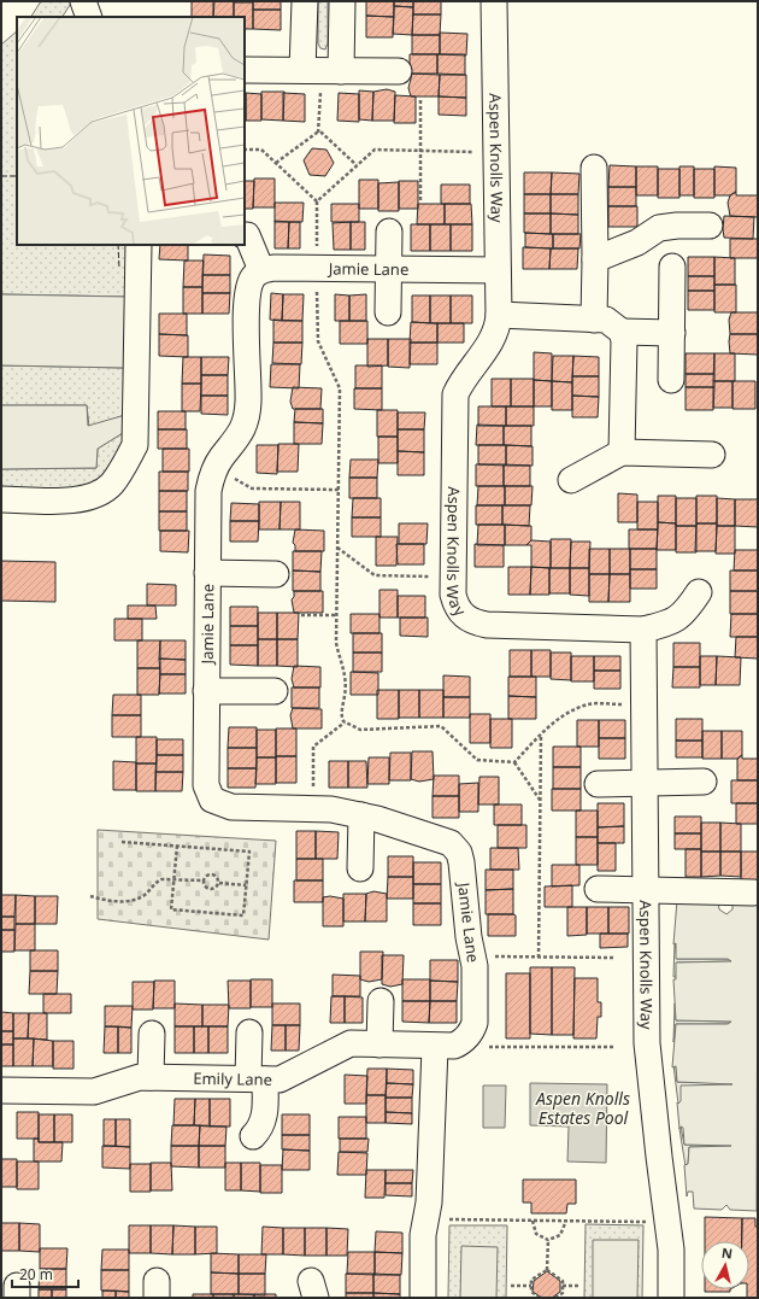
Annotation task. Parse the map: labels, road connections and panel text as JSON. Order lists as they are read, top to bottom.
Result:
{
  "streets": {
    "street": ["Aspen Knolls Way", "Jamie Lane", "Emily Lane"]
  },
  "crossings": [
    ["Aspen Knolls Way", "Jamie Lane"],
    ["Jamie Lane", "Emily Lane"]
  ],
  "water": ["Aspen Knolls Estates Pool"],
  "scale_bar": "20 m",
  "north": "top"
}
